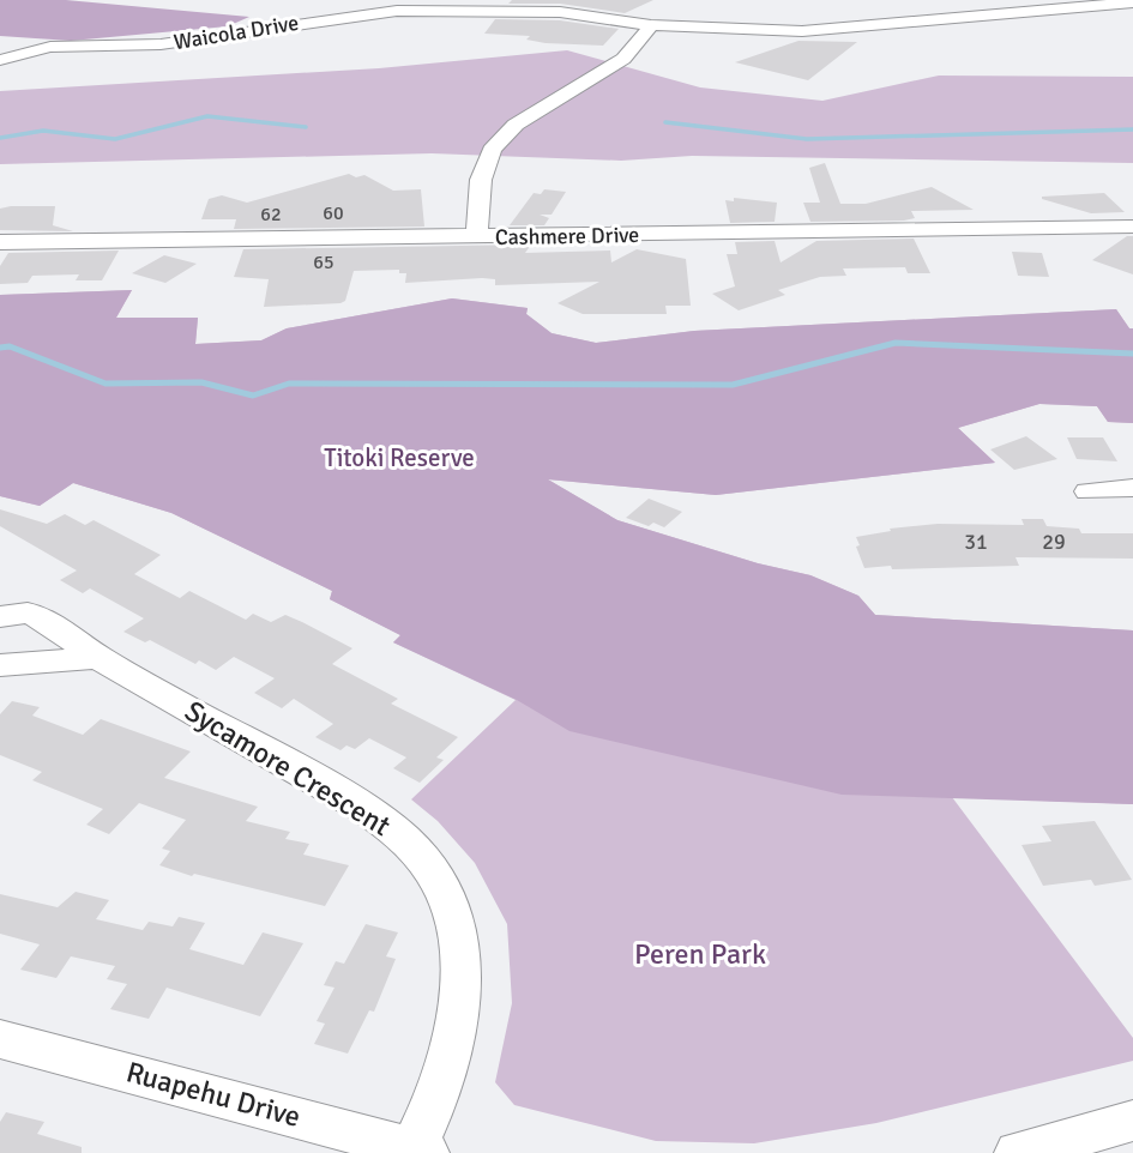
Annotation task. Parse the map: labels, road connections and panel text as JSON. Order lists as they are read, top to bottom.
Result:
{
  "streets": {
    "street": [
      "Waicola Drive",
      "Cashmere Drive",
      "Sycamore Crescent",
      "Ruapehu Drive"
    ]
  },
  "crossings": [
    ["Sycamore Crescent", "Ruapehu Drive"]
  ],
  "parks": ["Titoki Reserve", "Peren Park"],
  "house_numbers": [
    "60",
    "62",
    "65",
    "31",
    "29"
  ]
}
